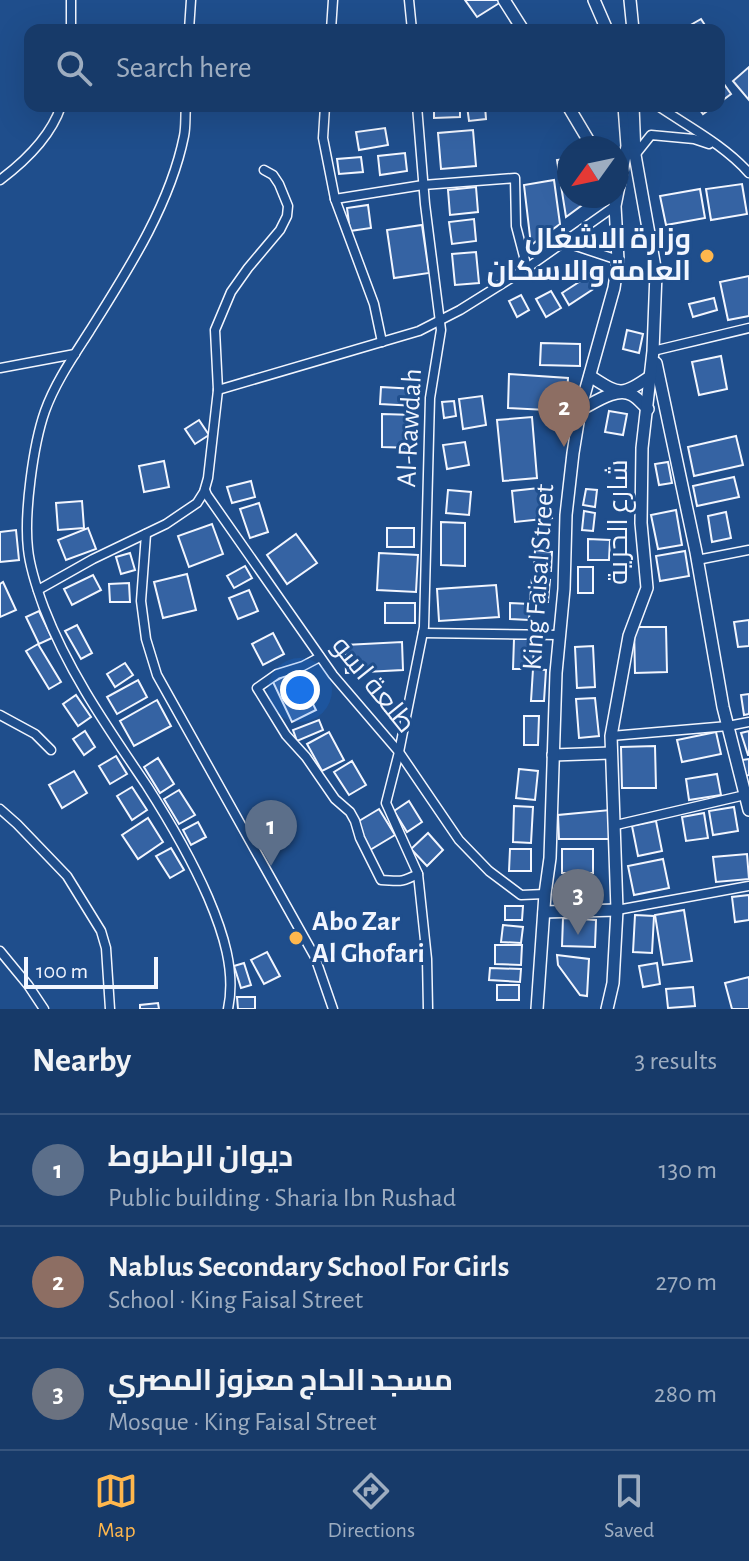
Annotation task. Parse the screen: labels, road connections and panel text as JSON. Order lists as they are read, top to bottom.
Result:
{
  "streets": {
    "main road": ["شارع الحرية", "King Faisal Street"],
    "street": ["Al-Rawdah", "طلعة اسو"]
  },
  "crossings": [
    ["Al-Rawdah", "طلعة اسو"],
    ["شارع الحرية", "King Faisal Street"],
    ["King Faisal Street", "طلعة اسو"]
  ],
  "places": ["وزارة الاشغال العامة والاسكان", "Abo Zar Al Ghofari"],
  "scale_bar": "100 m",
  "north": "bottom left",
  "page": {
    "search": "Search here",
    "pins": ["2", "1", "3"],
    "scale": "100 m",
    "heading": ["Nearby", "3 results"],
    "list": [
      {
        "mark": "1",
        "name": "ديوان الرطروط",
        "note": "Public building · Sharia Ibn Rushad",
        "value": "130 m"
      },
      {
        "mark": "2",
        "name": "Nablus Secondary School For Girls",
        "note": "School · King Faisal Street",
        "value": "270 m"
      },
      {
        "mark": "3",
        "name": "مسجد الحاج معزوز المصري",
        "note": "Mosque · King Faisal Street",
        "value": "280 m"
      }
    ],
    "nav": ["Map", "Directions", "Saved"]
  }
}
